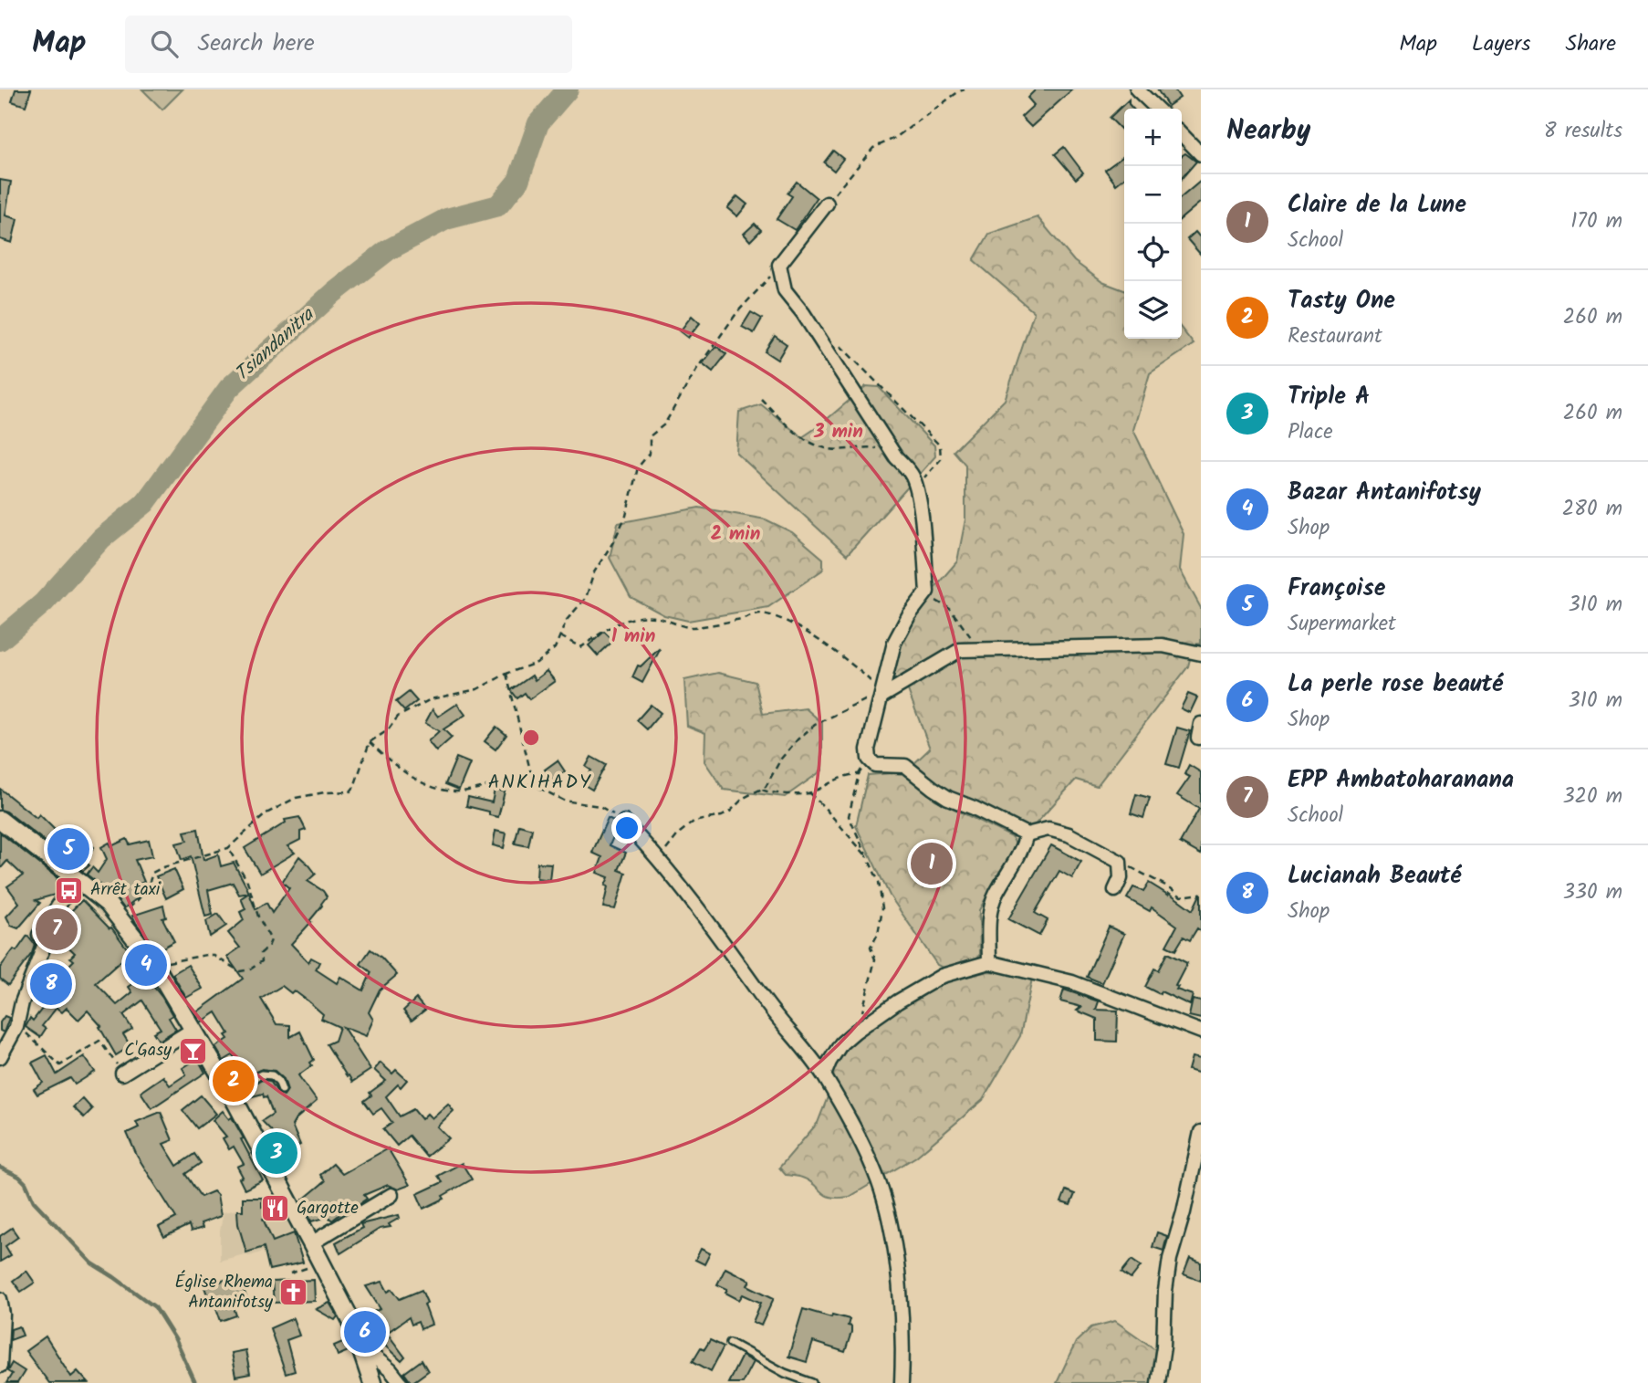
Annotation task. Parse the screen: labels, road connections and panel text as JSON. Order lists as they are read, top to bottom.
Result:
{
  "districts": ["ANKIHADY"],
  "water": ["Tsiandanitra"],
  "places": {
    "bus stop": ["Arrêt taxi"],
    "bar": ["C'Gasy"],
    "restaurant": ["Gargotte"],
    "church": ["Église Rhema Antanifotsy"]
  },
  "page": {
    "header": "Map",
    "search": "Search here",
    "nav": ["Map", "Layers", "Share"],
    "heading": ["Nearby", "8 results"],
    "map_buttons": ["+", "−"],
    "list": [
      {
        "mark": "1",
        "name": "Claire de la Lune",
        "note": "School",
        "value": "170 m"
      },
      {
        "mark": "2",
        "name": "Tasty One",
        "note": "Restaurant",
        "value": "260 m"
      },
      {
        "mark": "3",
        "name": "Triple A",
        "note": "Place",
        "value": "260 m"
      },
      {
        "mark": "4",
        "name": "Bazar Antanifotsy",
        "note": "Shop",
        "value": "280 m"
      },
      {
        "mark": "5",
        "name": "Françoise",
        "note": "Supermarket",
        "value": "310 m"
      },
      {
        "mark": "6",
        "name": "La perle rose beauté",
        "note": "Shop",
        "value": "310 m"
      },
      {
        "mark": "7",
        "name": "EPP Ambatoharanana",
        "note": "School",
        "value": "320 m"
      },
      {
        "mark": "8",
        "name": "Lucianah Beauté",
        "note": "Shop",
        "value": "330 m"
      }
    ],
    "pins": [
      "5",
      "1",
      "7",
      "4",
      "8",
      "2",
      "3",
      "6"
    ]
  },
  "rings": ["3 min", "2 min", "1 min"]
}
